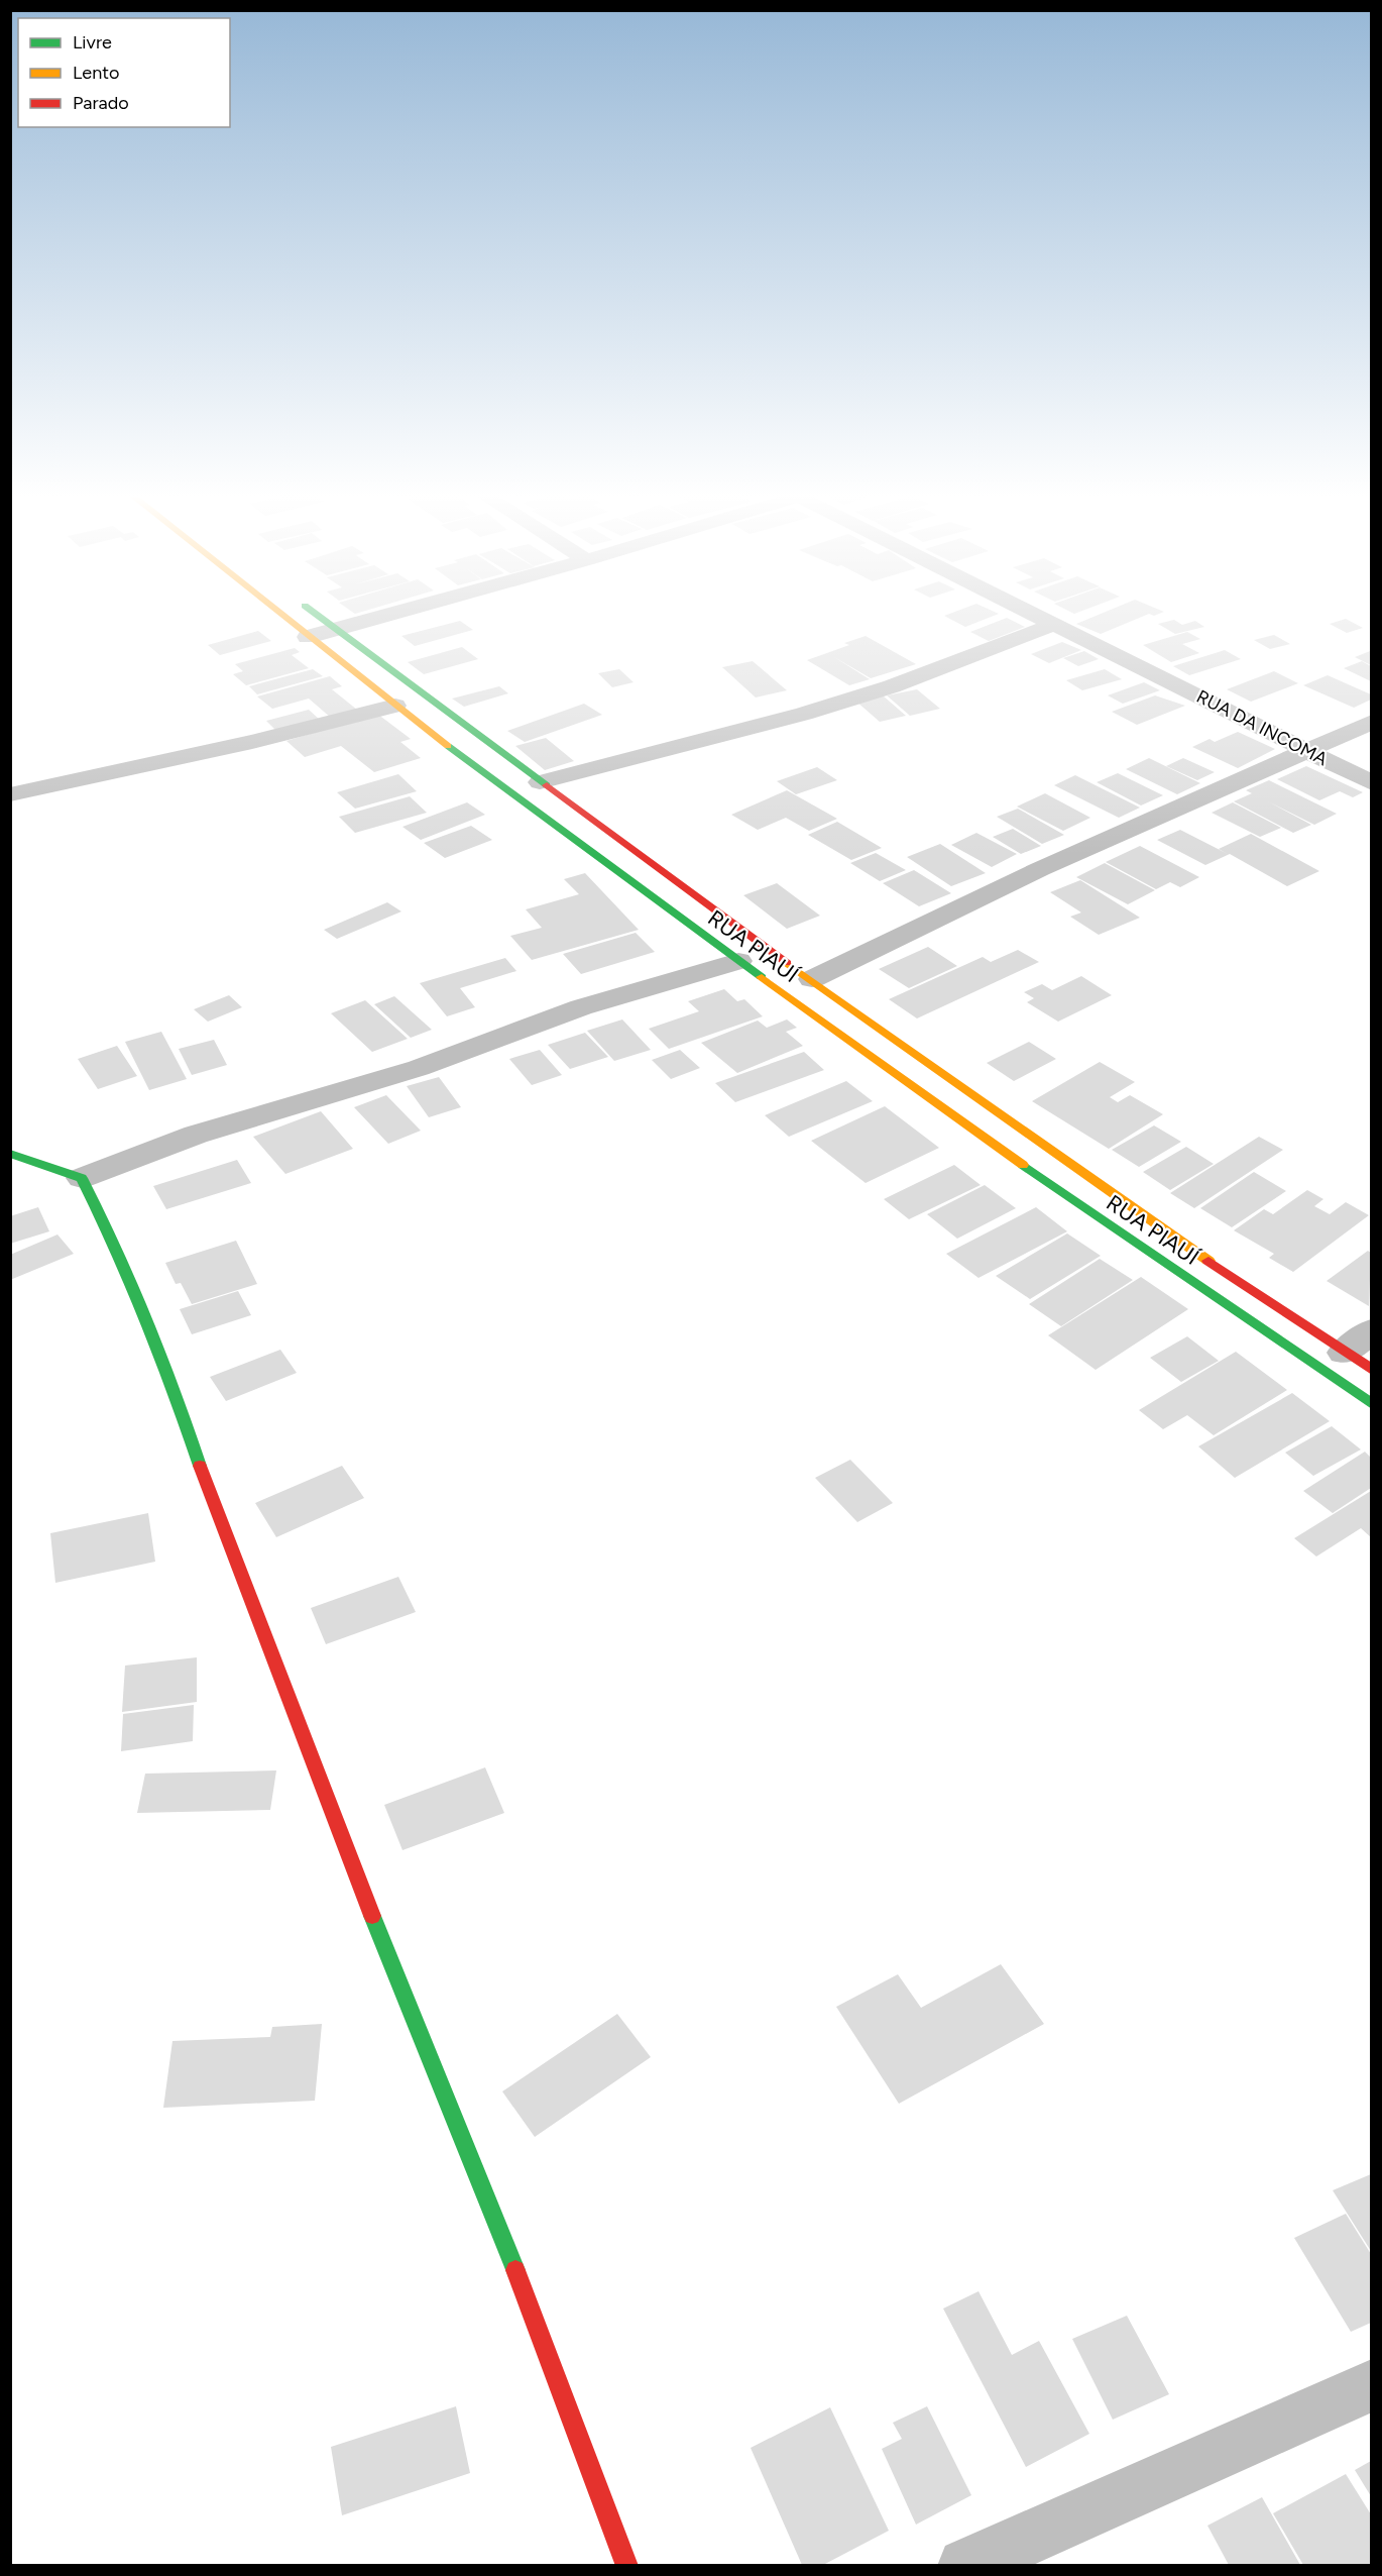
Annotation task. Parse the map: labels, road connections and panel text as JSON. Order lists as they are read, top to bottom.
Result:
{
  "streets": {
    "main road": ["RUA PIAUÍ"],
    "street": ["RUA DA INCOMA"]
  },
  "legend": ["Livre", "Lento", "Parado"]
}
